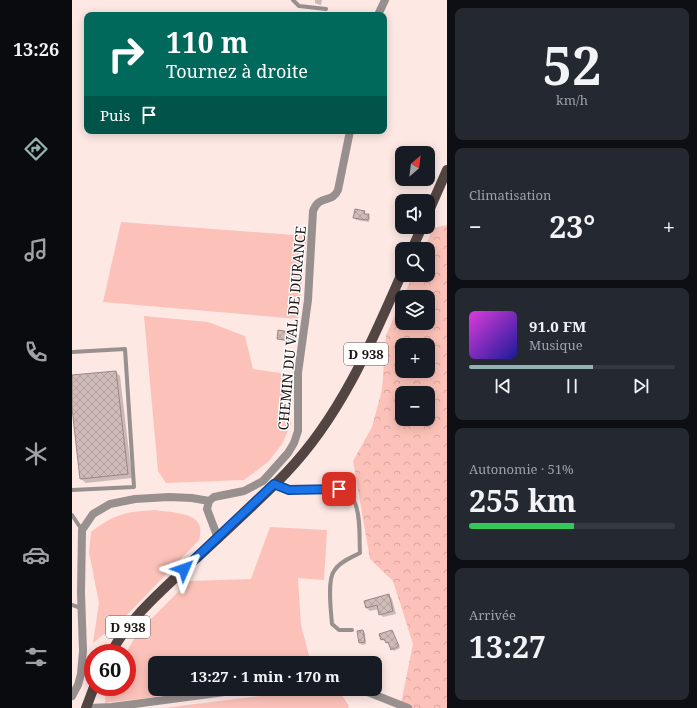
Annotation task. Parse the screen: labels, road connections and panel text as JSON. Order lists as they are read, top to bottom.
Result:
{
  "streets": {
    "main road": ["D 938"],
    "street": ["CHEMIN DU VAL DE DURANCE"]
  },
  "north": "top right",
  "page": {
    "tabs": "13:26",
    "tile": [
      ["52", "km/h"],
      "Climatisation",
      ["Autonomie · 51%", "255 km"],
      ["Arrivée", "13:27"]
    ],
    "turn": ["110 m", "Tournez à droite"],
    "then": "Puis",
    "map_buttons": ["+", "−"],
    "heat": ["−", "23°", "+"],
    "song": ["91.0 FM", "Musique"],
    "limit": "60",
    "trip": "13:27 · 1 min · 170 m"
  }
}
